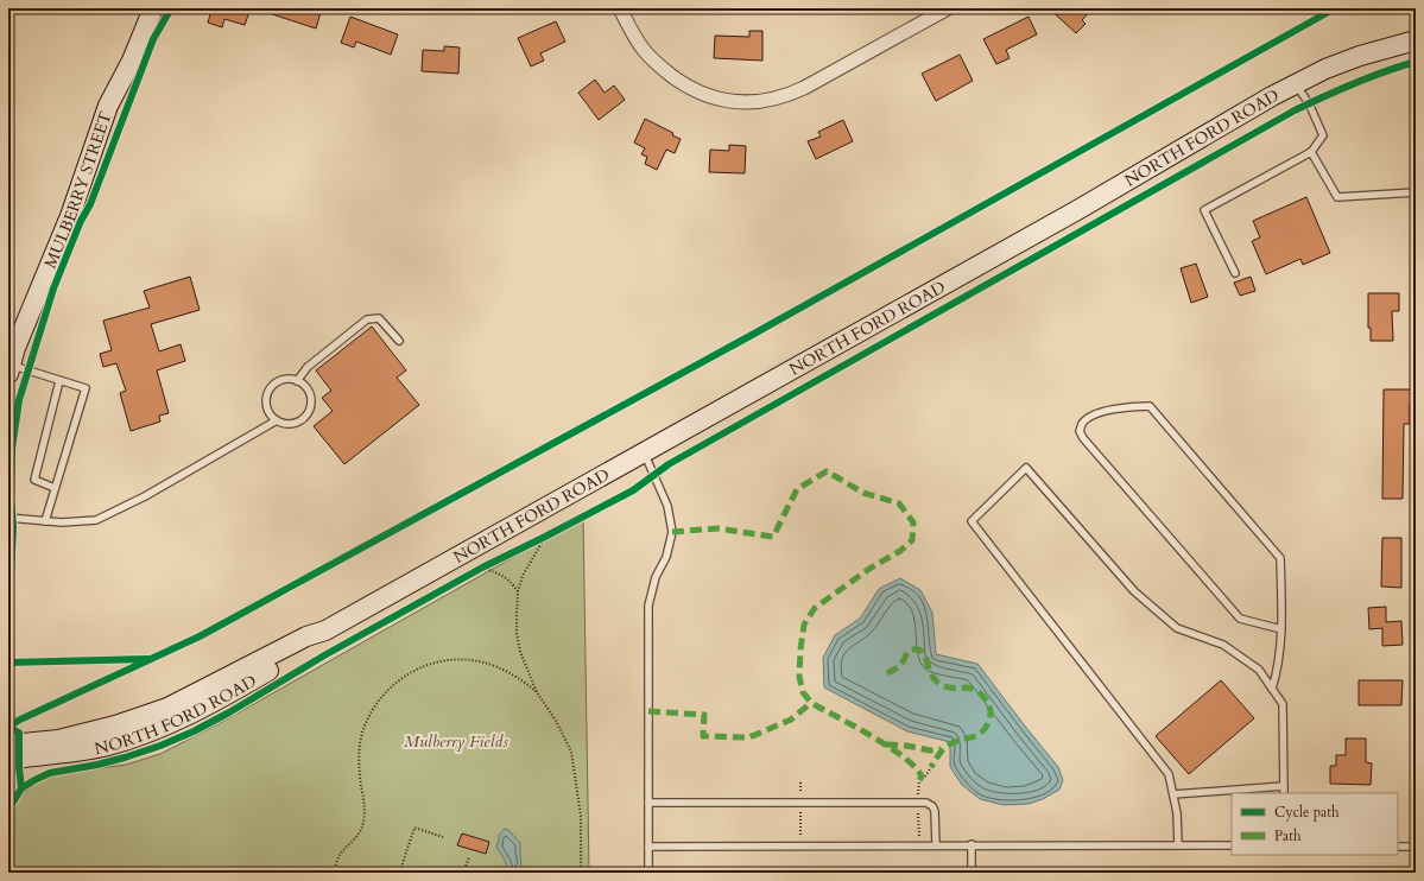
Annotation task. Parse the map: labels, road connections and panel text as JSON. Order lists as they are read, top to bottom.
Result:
{
  "streets": {
    "main road": ["NORTH FORD ROAD", "MULBERRY STREET"]
  },
  "parks": ["Mulberry Fields"],
  "legend": ["Cycle path", "Path"]
}
